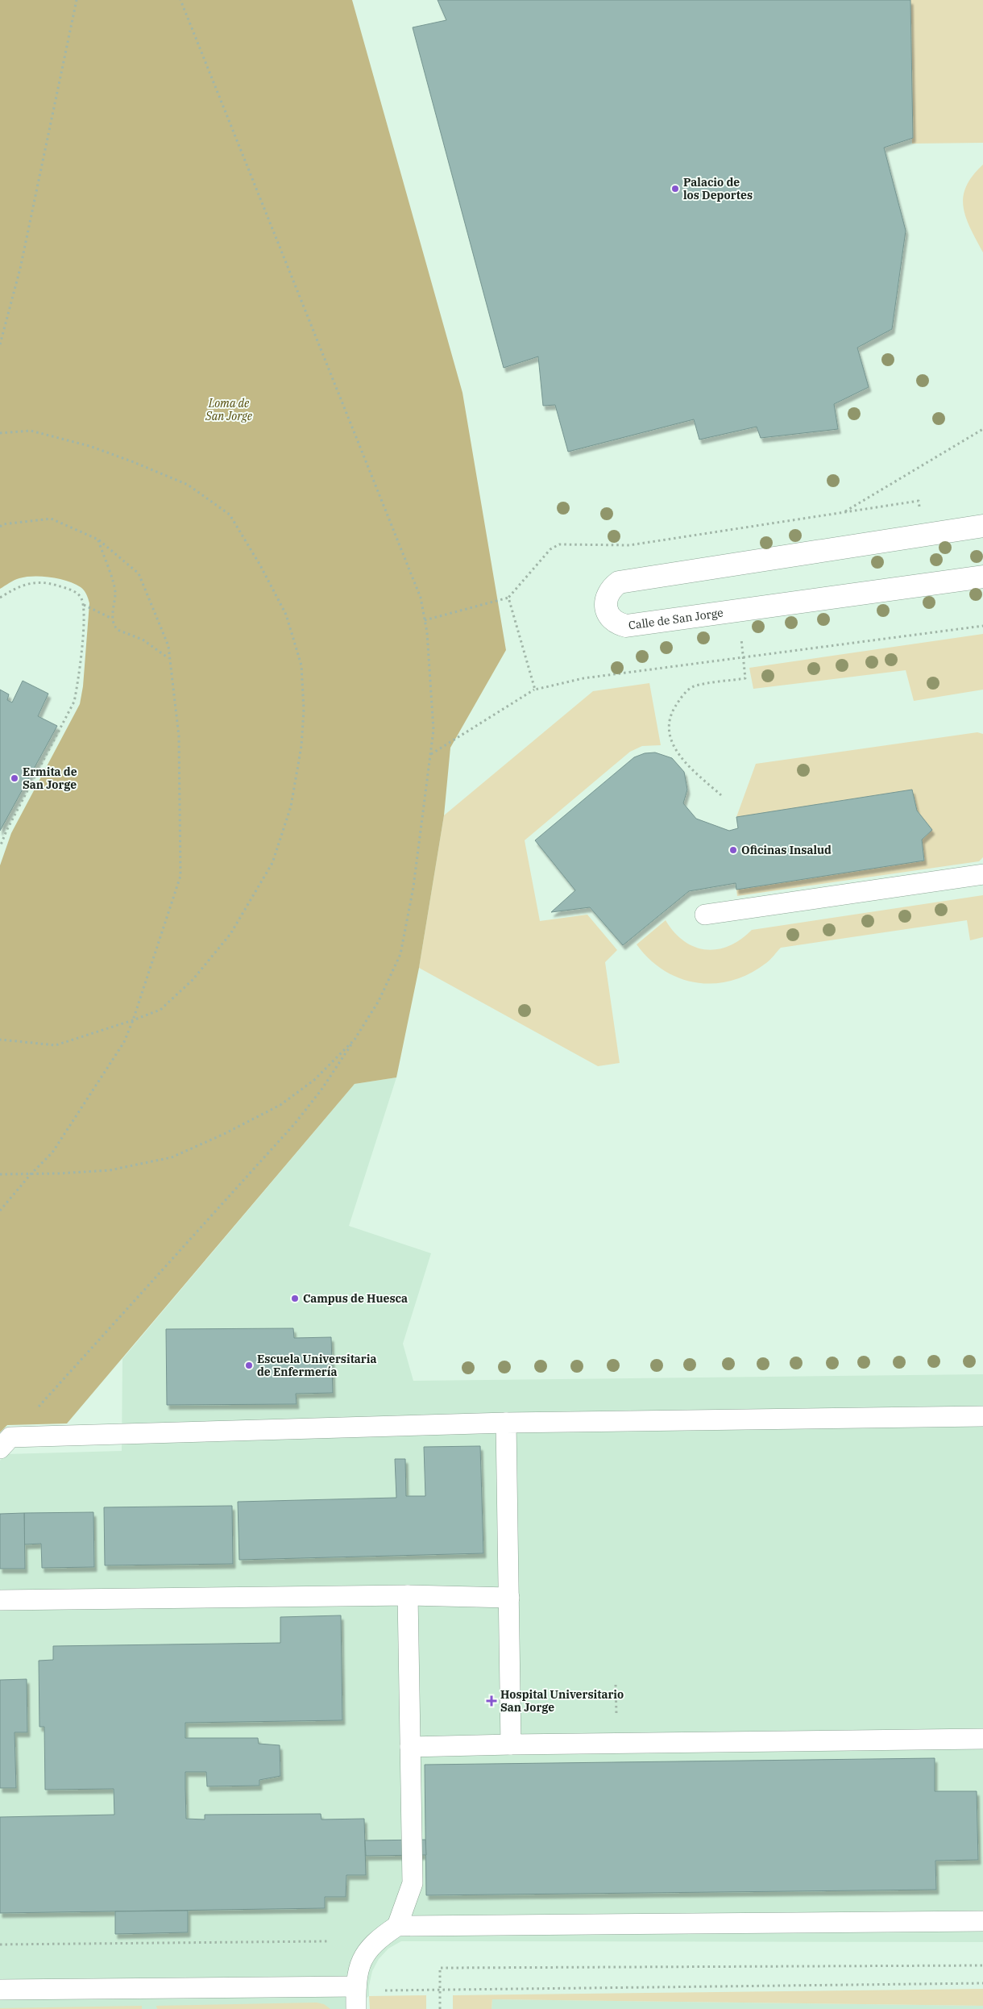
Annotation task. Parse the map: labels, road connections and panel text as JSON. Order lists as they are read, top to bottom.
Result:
{
  "streets": {
    "street": ["Calle de San Jorge"]
  },
  "parks": ["Loma de San Jorge"],
  "places": {
    "other": [
      "Palacio de los Deportes",
      "Ermita de San Jorge",
      "Oficinas Insalud",
      "Campus de Huesca",
      "Escuela Universitaria de Enfermería"
    ],
    "health": ["Hospital Universitario San Jorge"]
  }
}
